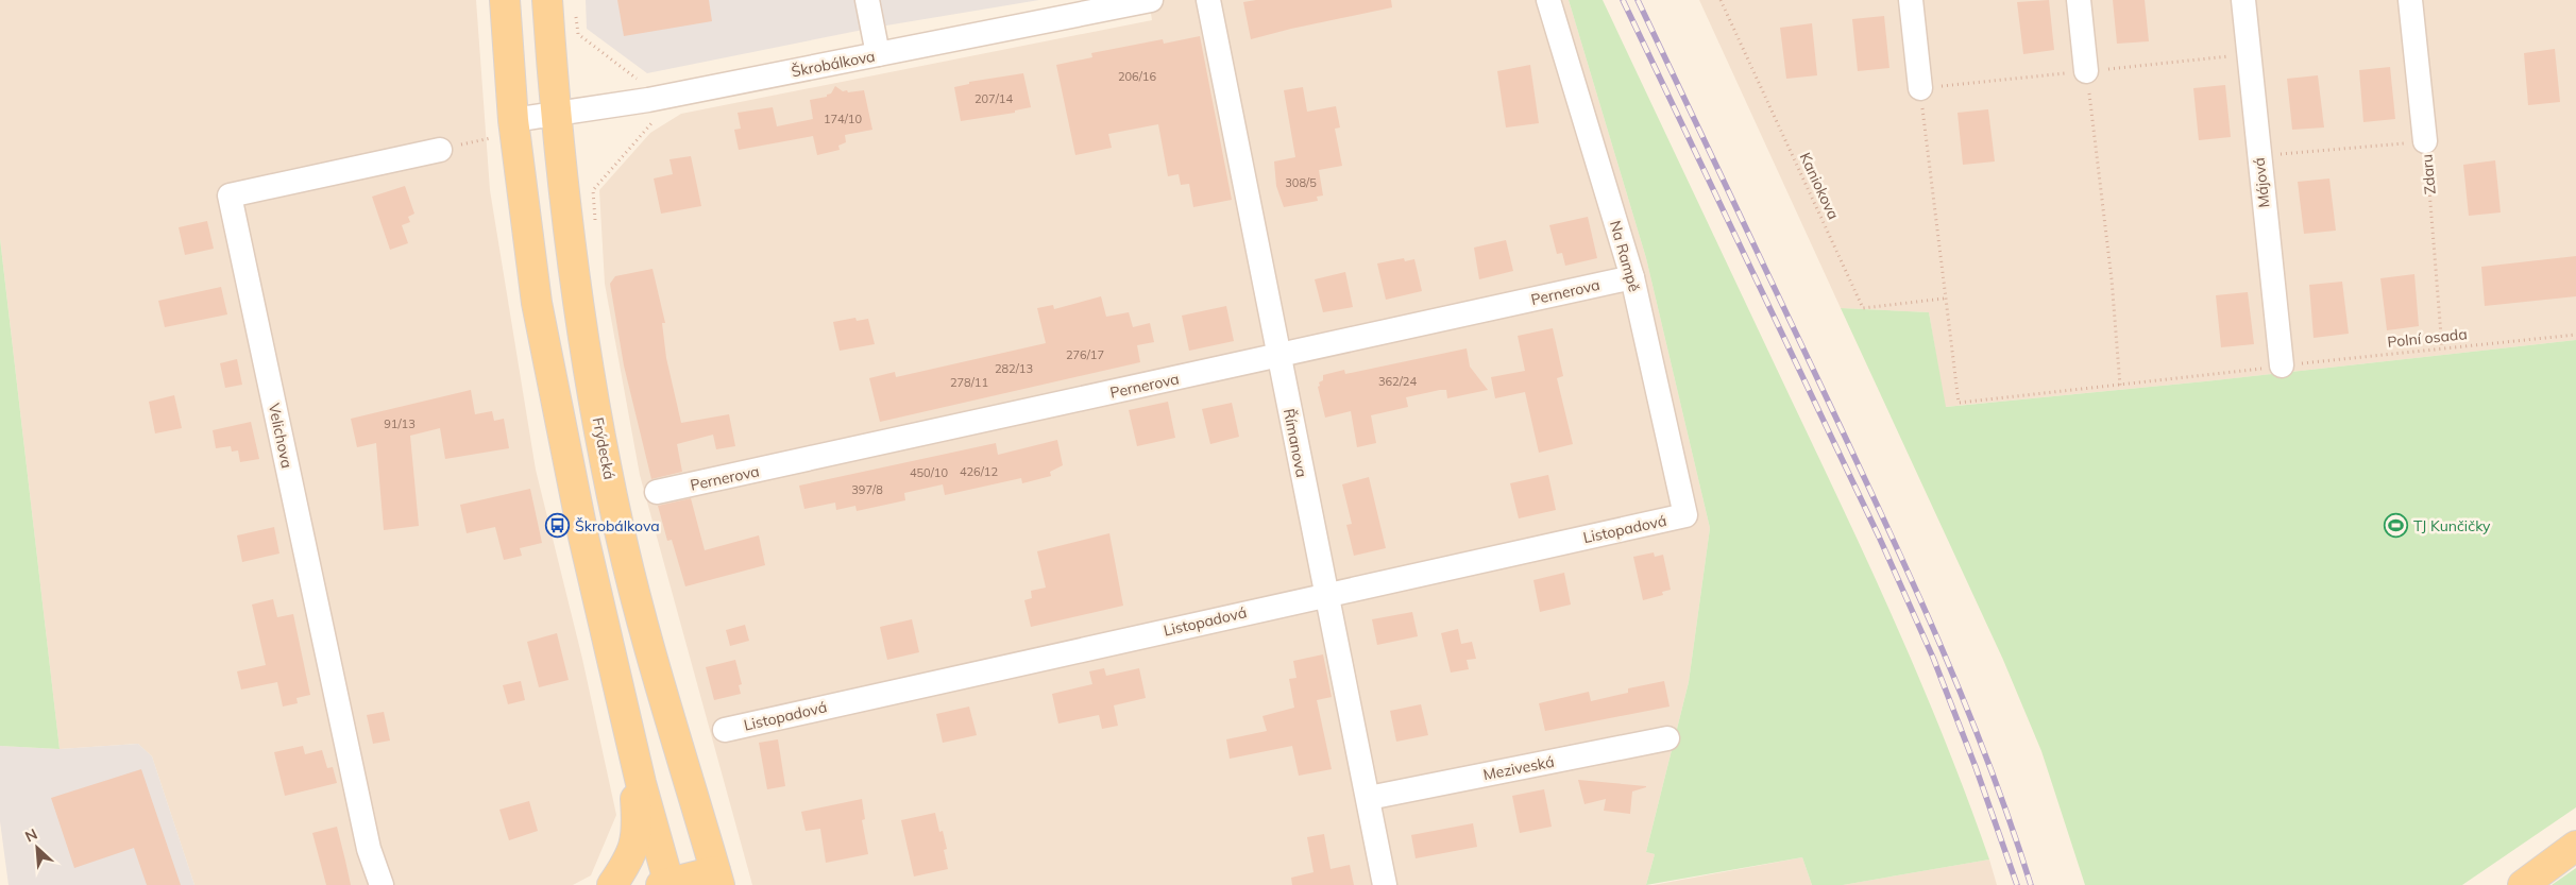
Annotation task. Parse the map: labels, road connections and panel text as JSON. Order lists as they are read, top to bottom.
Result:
{
  "streets": {
    "main road": ["Frýdecká"],
    "street": [
      "Škrobálkova",
      "Zdaru",
      "Májová",
      "Na Rampě",
      "Pernerova",
      "Velichova",
      "Římanova",
      "Listopadová",
      "Meziveská"
    ],
    "path": ["Kaniokova", "Polní osada"]
  },
  "crossings": [
    ["Škrobálkova", "Frýdecká"],
    ["Zdaru", "Polní osada"],
    ["Májová", "Polní osada"],
    ["Kaniokova", "Polní osada"],
    ["Na Rampě", "Pernerova"],
    ["Na Rampě", "Listopadová"],
    ["Pernerova", "Římanova"],
    ["Římanova", "Listopadová"],
    ["Římanova", "Meziveská"]
  ],
  "places": {
    "bus stop": ["Škrobálkova"],
    "sports": ["TJ Kunčičky"]
  },
  "house_numbers": [
    "206/16",
    "207/14",
    "174/10",
    "308/5",
    "276/17",
    "282/13",
    "362/24",
    "278/11",
    "91/13",
    "426/12",
    "450/10",
    "397/8"
  ],
  "north": "top left"
}
